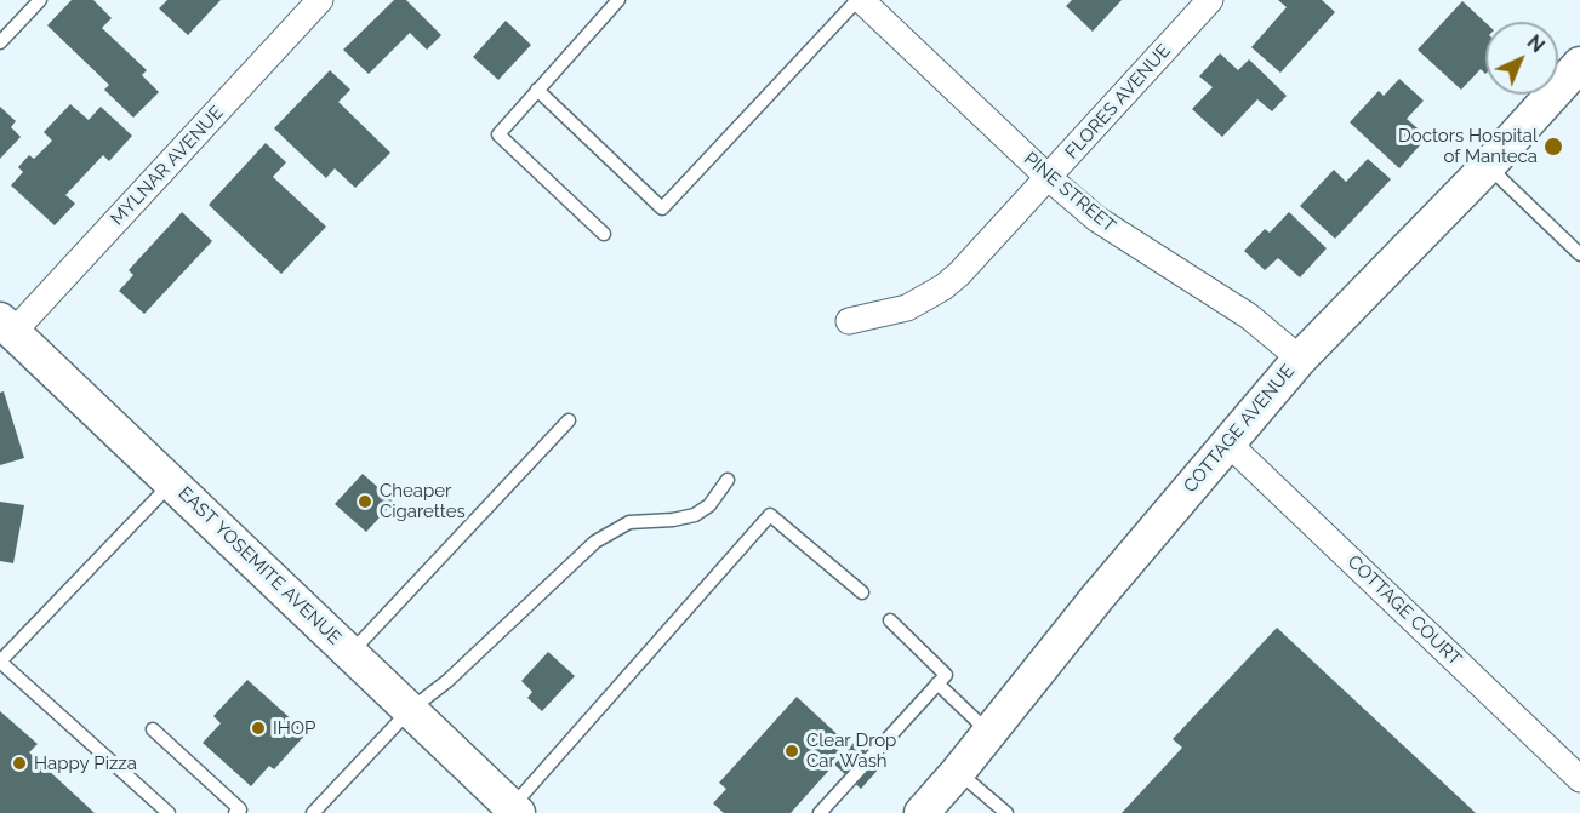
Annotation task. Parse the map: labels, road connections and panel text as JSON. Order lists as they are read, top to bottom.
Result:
{
  "streets": {
    "street": [
      "FLORES AVENUE",
      "MYLNAR AVENUE",
      "PINE STREET",
      "COTTAGE AVENUE",
      "EAST YOSEMITE AVENUE",
      "COTTAGE COURT"
    ]
  },
  "crossings": [
    ["FLORES AVENUE", "PINE STREET"],
    ["MYLNAR AVENUE", "EAST YOSEMITE AVENUE"],
    ["PINE STREET", "COTTAGE AVENUE"],
    ["COTTAGE AVENUE", "COTTAGE COURT"]
  ],
  "places": [
    "Doctors Hospital of Manteca",
    "Cheaper Cigarettes",
    "IHOP",
    "Clear Drop Car Wash",
    "Happy Pizza"
  ],
  "north": "top right"
}
